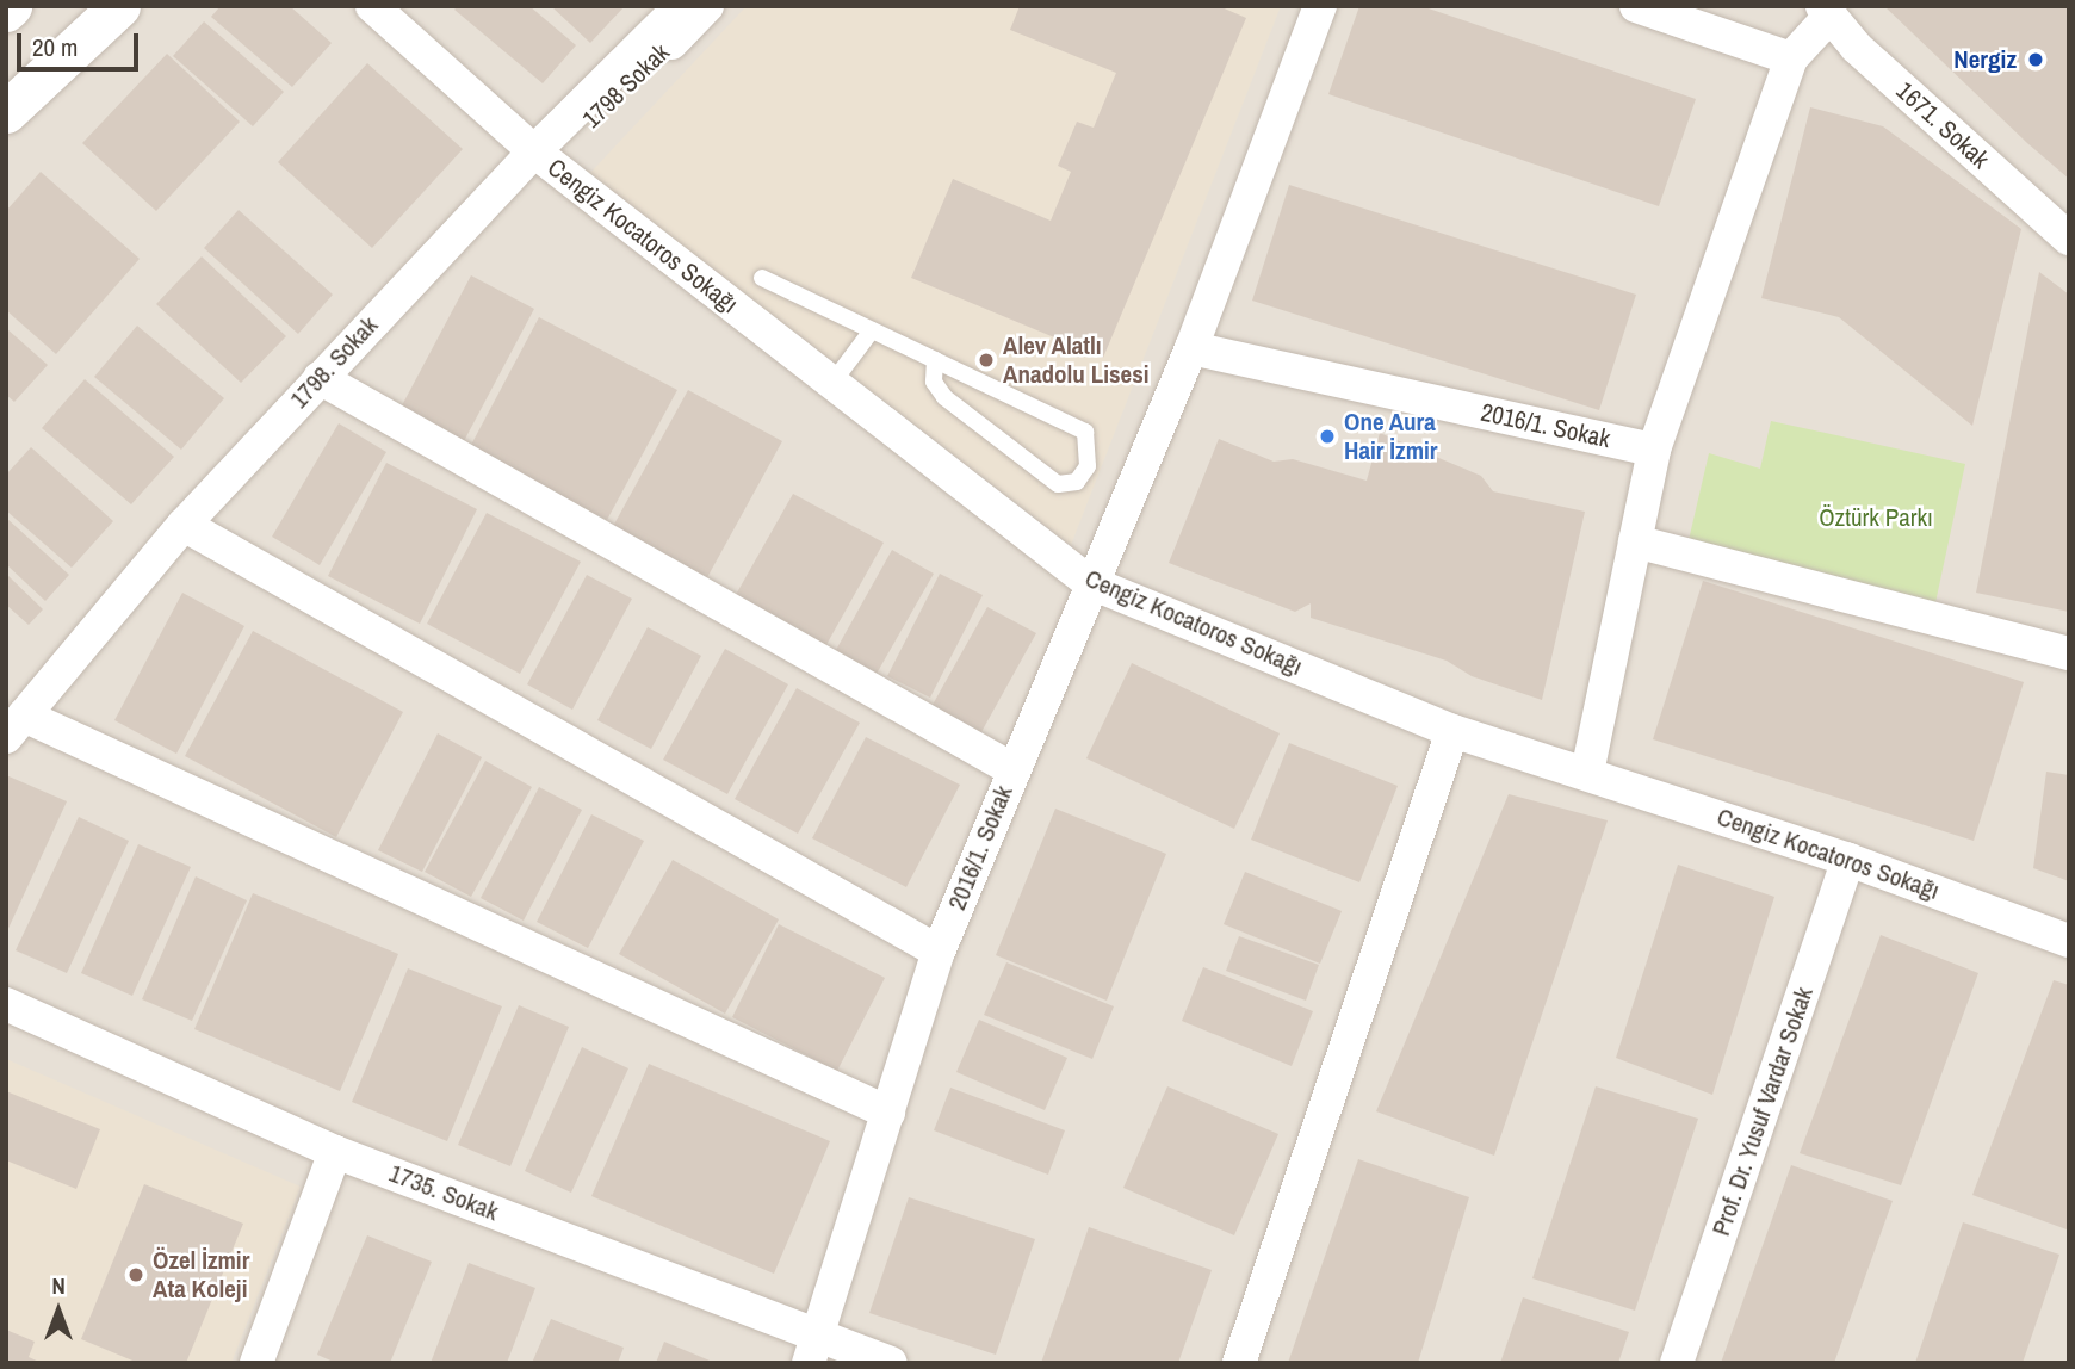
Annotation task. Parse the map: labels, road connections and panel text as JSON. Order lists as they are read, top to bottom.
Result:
{
  "streets": {
    "street": [
      "1798 Sokak",
      "1671. Sokak",
      "Cengiz Kocatoros Sokağı",
      "1798. Sokak",
      "2016/1. Sokak",
      "Prof. Dr. Yusuf Vardar Sokak",
      "1735. Sokak"
    ]
  },
  "crossings": [
    ["1798 Sokak", "Cengiz Kocatoros Sokağı"],
    ["1798 Sokak", "1798. Sokak"],
    ["Cengiz Kocatoros Sokağı", "1798. Sokak"],
    ["Cengiz Kocatoros Sokağı", "2016/1. Sokak"],
    ["Cengiz Kocatoros Sokağı", "Prof. Dr. Yusuf Vardar Sokak"],
    ["2016/1. Sokak", "1735. Sokak"]
  ],
  "parks": ["Öztürk Parkı"],
  "places": [
    "Nergiz",
    "Alev Alatlı Anadolu Lisesi",
    "One Aura Hair İzmir",
    "Özel İzmir Ata Koleji"
  ],
  "scale_bar": "20 m",
  "north": "top"
}
